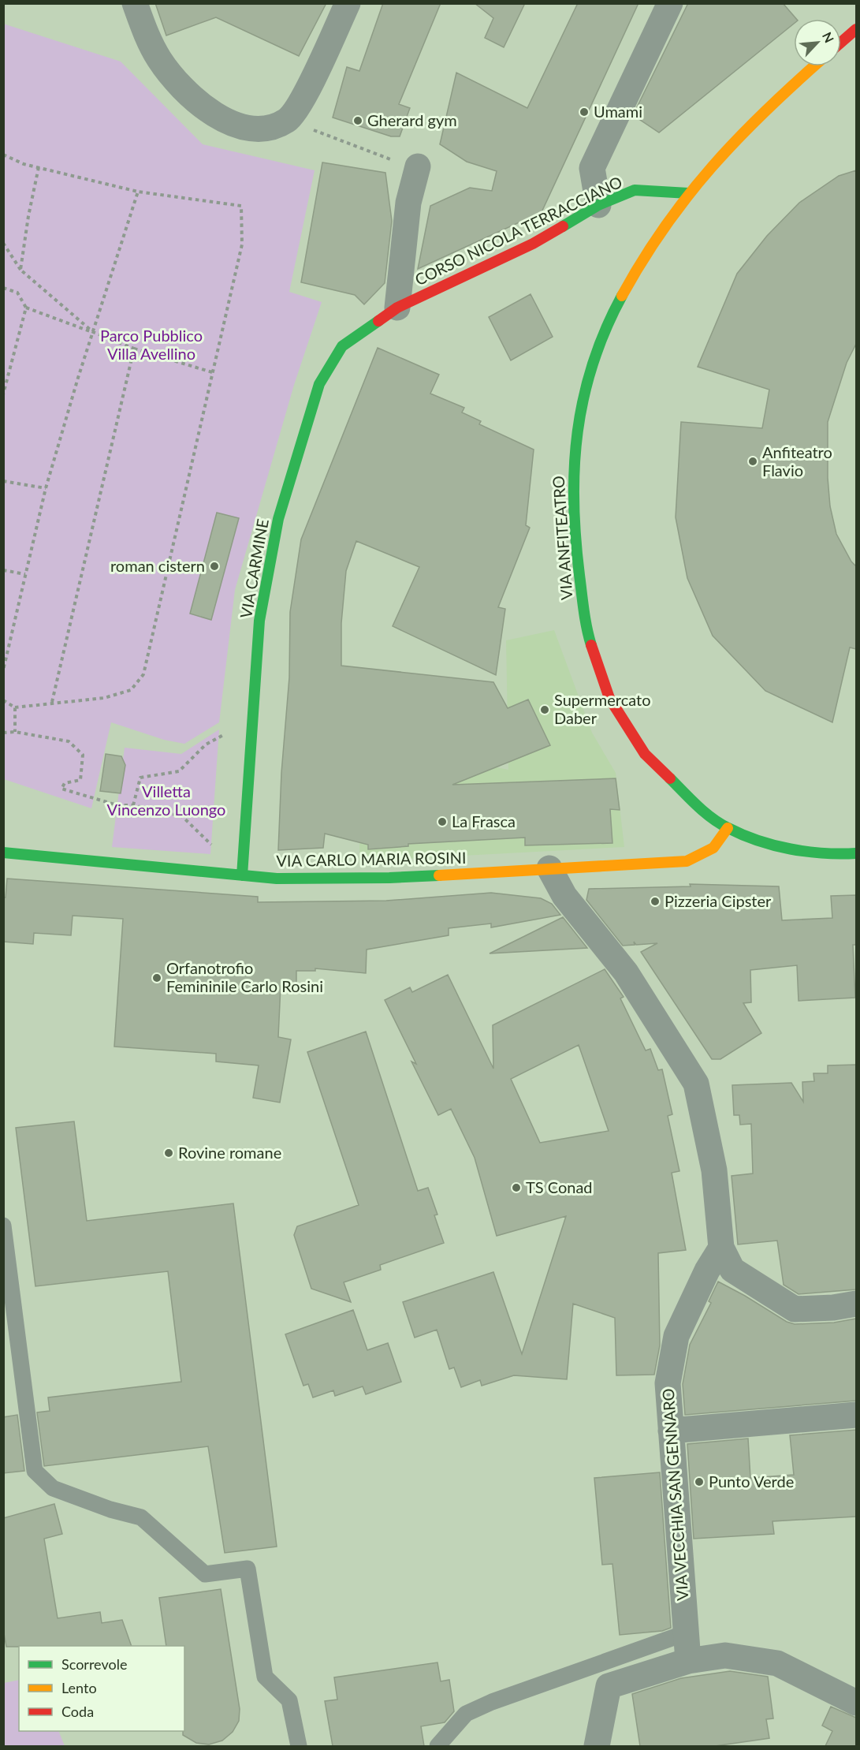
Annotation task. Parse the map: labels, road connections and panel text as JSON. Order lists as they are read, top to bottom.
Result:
{
  "streets": {
    "street": [
      "CORSO NICOLA TERRACCIANO",
      "VIA ANFITEATRO",
      "VIA CARMINE",
      "VIA CARLO MARIA ROSINI",
      "VIA VECCHIA SAN GENNARO"
    ]
  },
  "crossings": [
    ["CORSO NICOLA TERRACCIANO", "VIA ANFITEATRO"],
    ["CORSO NICOLA TERRACCIANO", "VIA CARMINE"],
    ["VIA ANFITEATRO", "VIA CARLO MARIA ROSINI"],
    ["VIA CARMINE", "VIA CARLO MARIA ROSINI"]
  ],
  "parks": ["Parco Pubblico Villa Avellino", "Villetta Vincenzo Luongo"],
  "places": [
    "Umami",
    "Gherard gym",
    "Anfiteatro Flavio",
    "roman cistern",
    "Supermercato Daber",
    "La Frasca",
    "Pizzeria Cipster",
    "Orfanotrofio Femininile Carlo Rosini",
    "Rovine romane",
    "TS Conad",
    "Punto Verde"
  ],
  "legend": ["Scorrevole", "Lento", "Coda"],
  "north": "top right"
}
